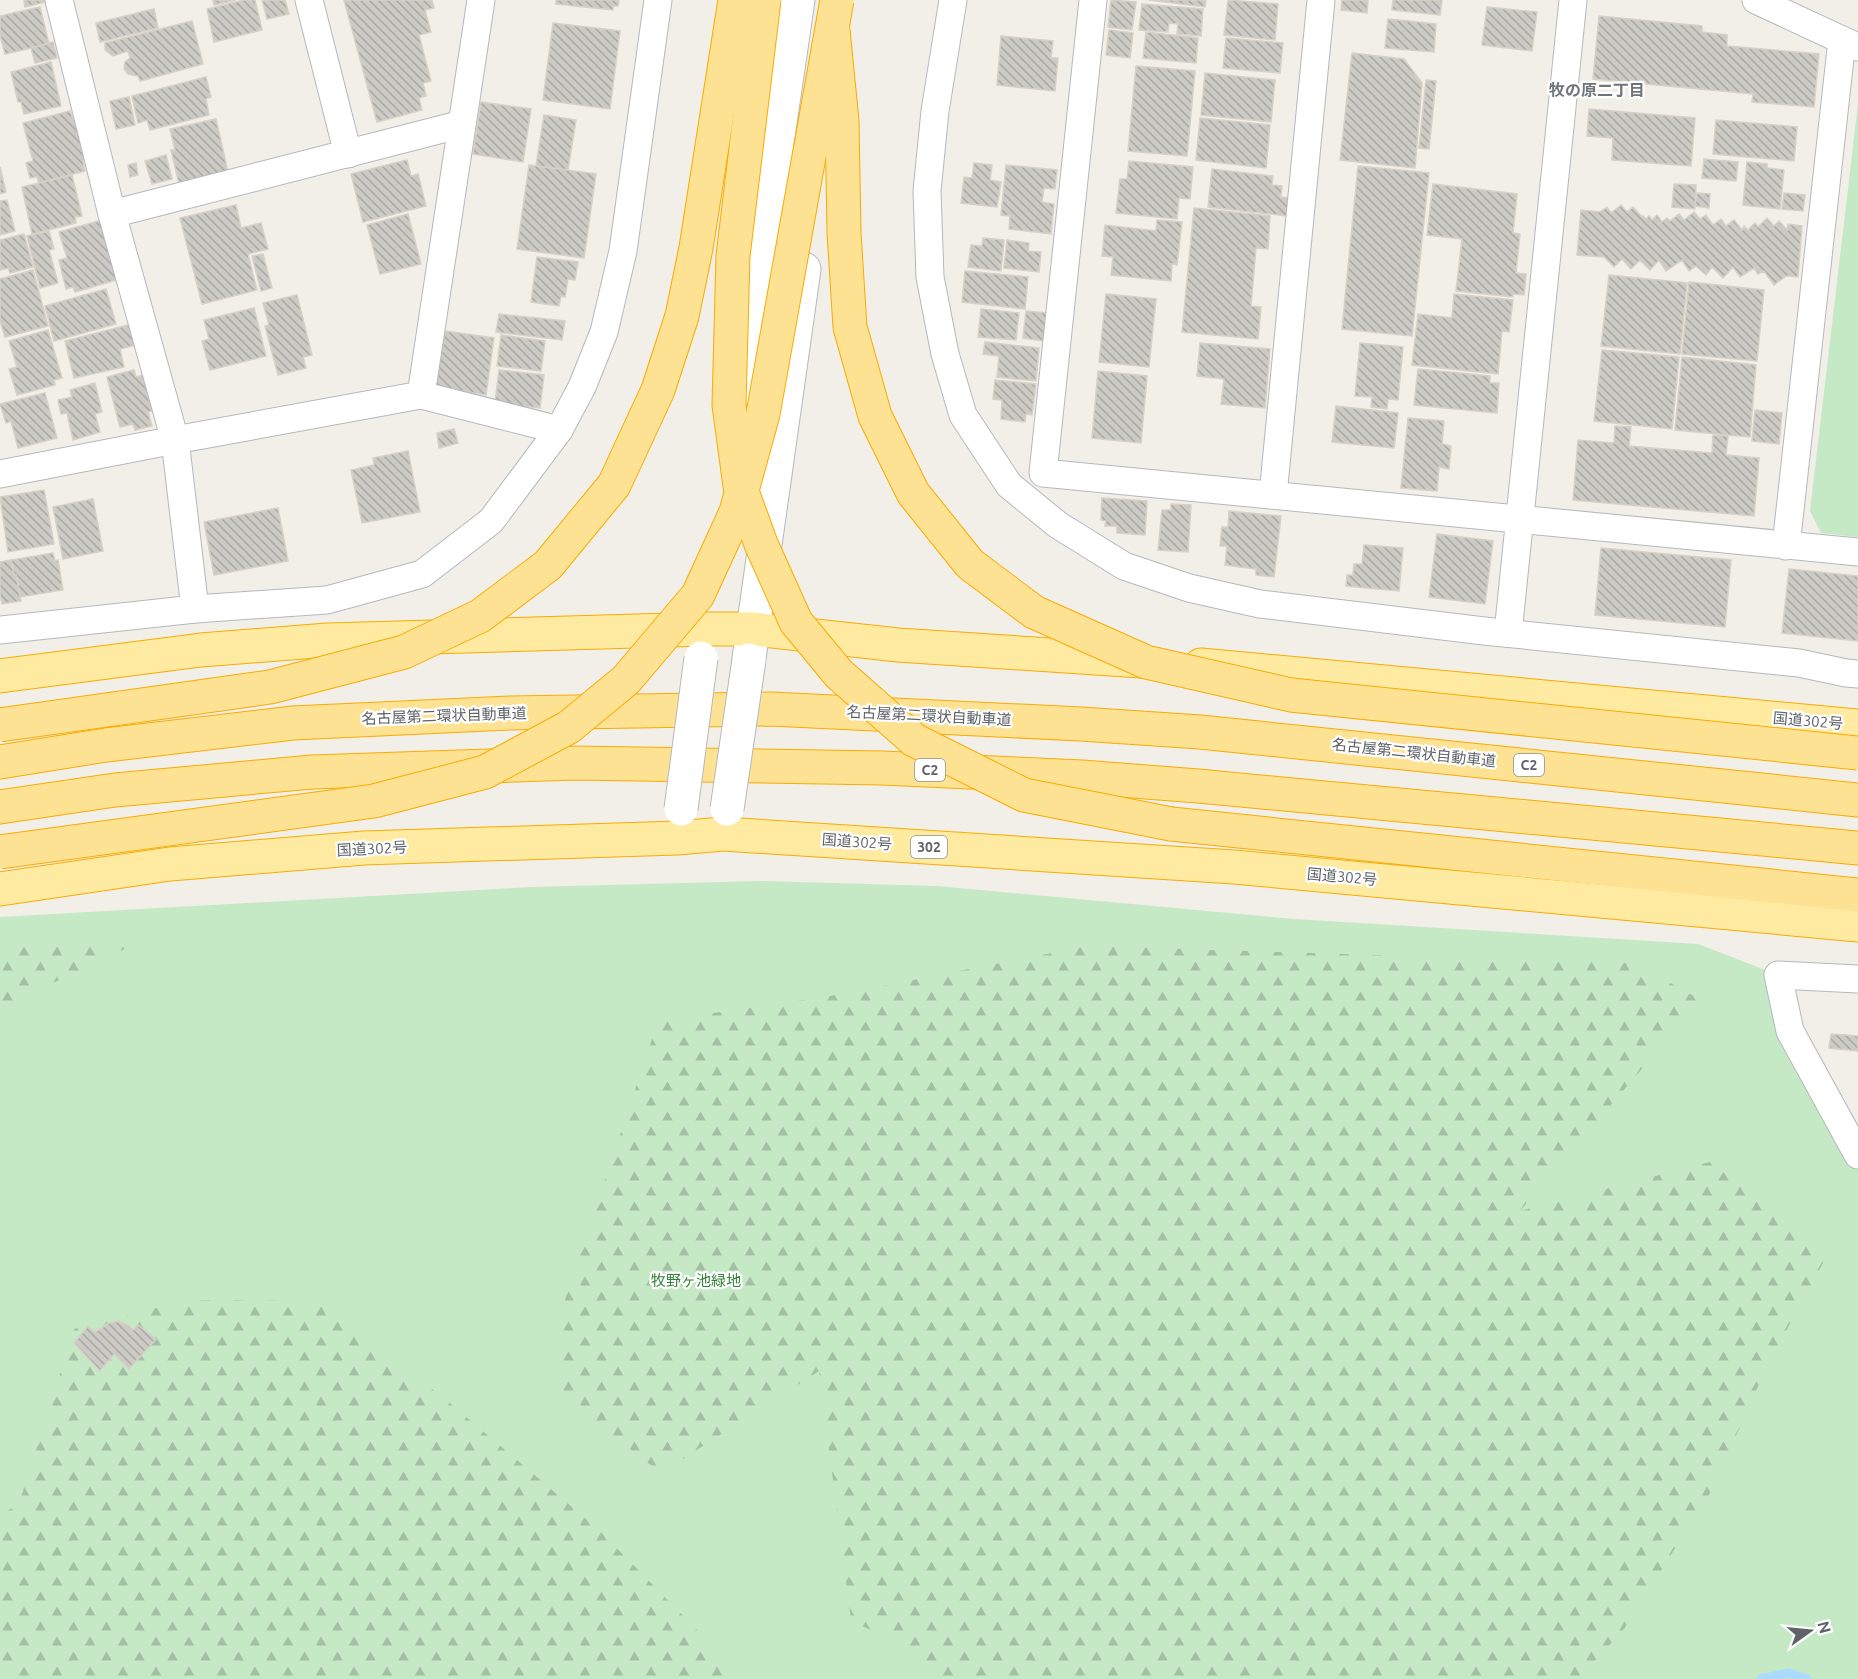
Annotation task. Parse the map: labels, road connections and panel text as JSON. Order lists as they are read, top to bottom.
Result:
{
  "streets": {
    "highway": [
      "名古屋第二環状自動車道",
      "国道302号",
      "C2",
      "302"
    ]
  },
  "districts": ["牧の原二丁目"],
  "parks": ["牧野ヶ池緑地"],
  "north": "right"
}
